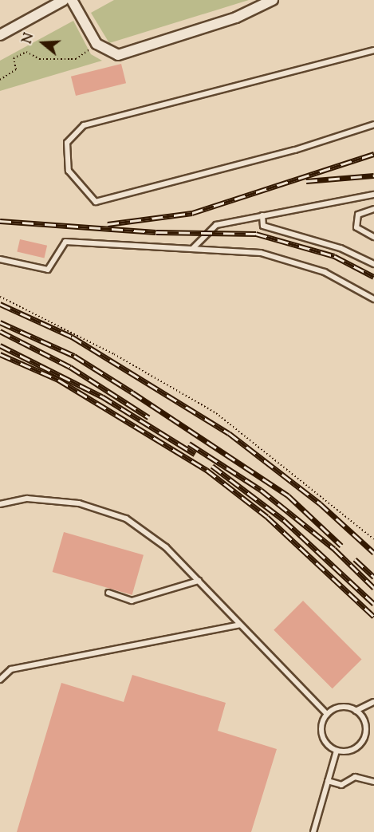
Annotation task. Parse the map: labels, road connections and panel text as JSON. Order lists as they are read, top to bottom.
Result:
{
  "north": "left"
}
